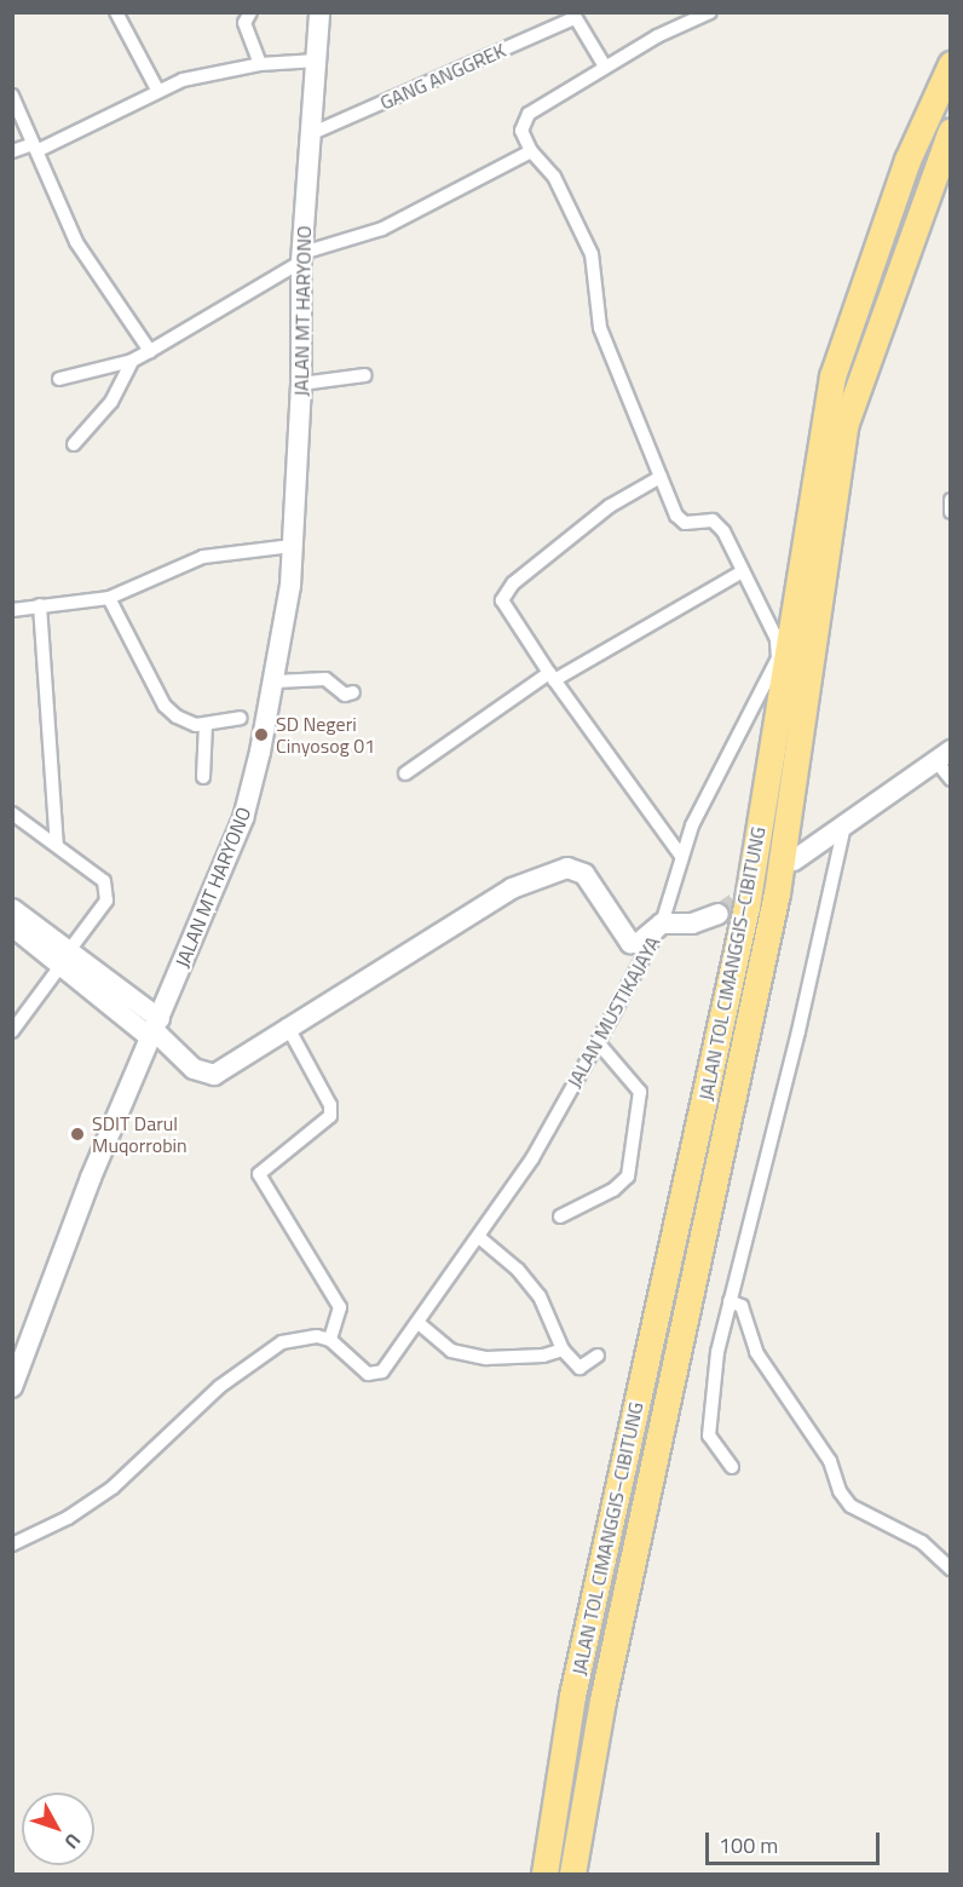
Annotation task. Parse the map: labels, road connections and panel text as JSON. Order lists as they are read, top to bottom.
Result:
{
  "streets": {
    "highway": ["JALAN TOL CIMANGGIS–CIBITUNG"],
    "main road": ["JALAN MT HARYONO"],
    "street": ["GANG ANGGREK", "JALAN MUSTIKAJAYA"]
  },
  "crossings": [
    ["GANG ANGGREK", "JALAN MT HARYONO"]
  ],
  "places": ["SD Negeri Cinyosog 01", "SDIT Darul Muqorrobin"],
  "scale_bar": "100 m",
  "north": "bottom right"
}
